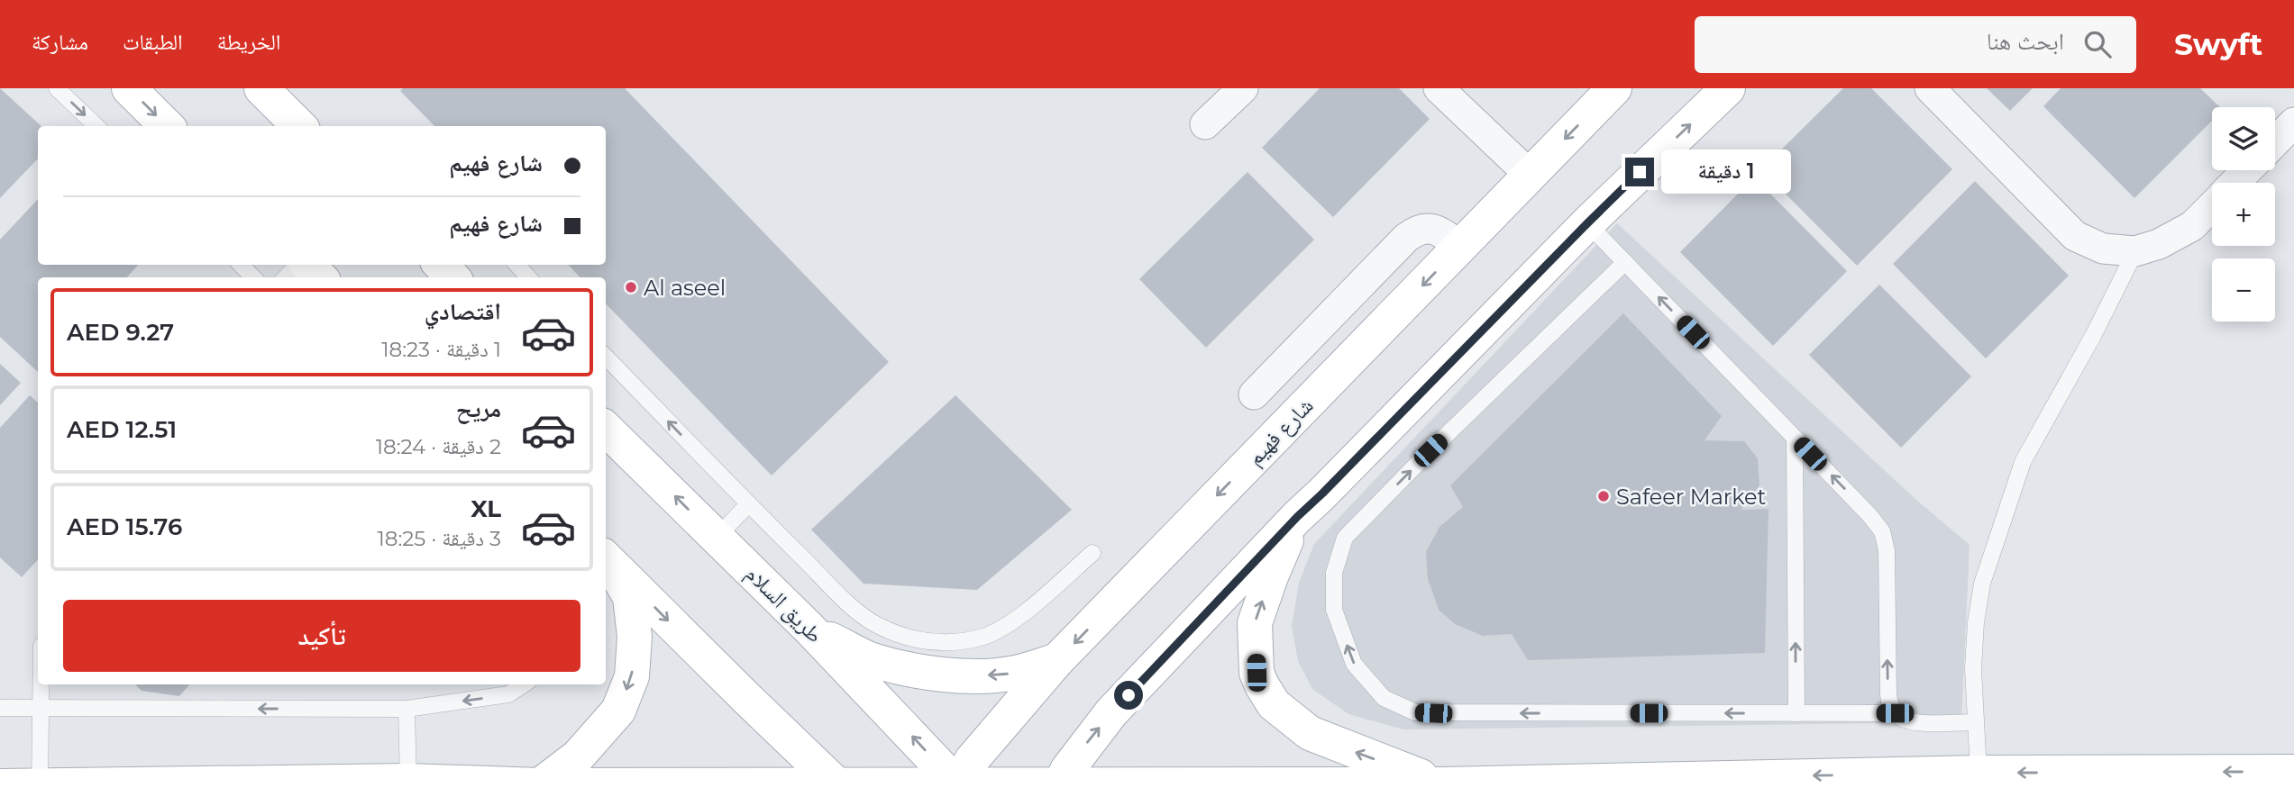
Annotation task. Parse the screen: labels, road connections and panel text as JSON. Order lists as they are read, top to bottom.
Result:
{
  "streets": {
    "main road": ["شارع فهيم", "طريق السلام"]
  },
  "crossings": [
    ["شارع فهيم", "طريق السلام"]
  ],
  "places": ["Al aseel", "Safeer Market"],
  "page": {
    "header": "Swyft",
    "search": "ابحث هنا",
    "nav": ["الخريطة", "الطبقات", "مشاركة"],
    "map_buttons": ["+", "−"],
    "banner": ["شارع فهيم", "شارع فهيم"],
    "bubble": "1 دقيقة",
    "list": [
      {
        "name": "اقتصادي",
        "note": "1 دقيقة · 18:23",
        "value": "AED 9.27"
      },
      {
        "name": "مريح",
        "note": "2 دقيقة · 18:24",
        "value": "AED 12.51"
      },
      {
        "name": "XL",
        "note": "3 دقيقة · 18:25",
        "value": "AED 15.76"
      }
    ],
    "buttons": "تأكيد"
  }
}
